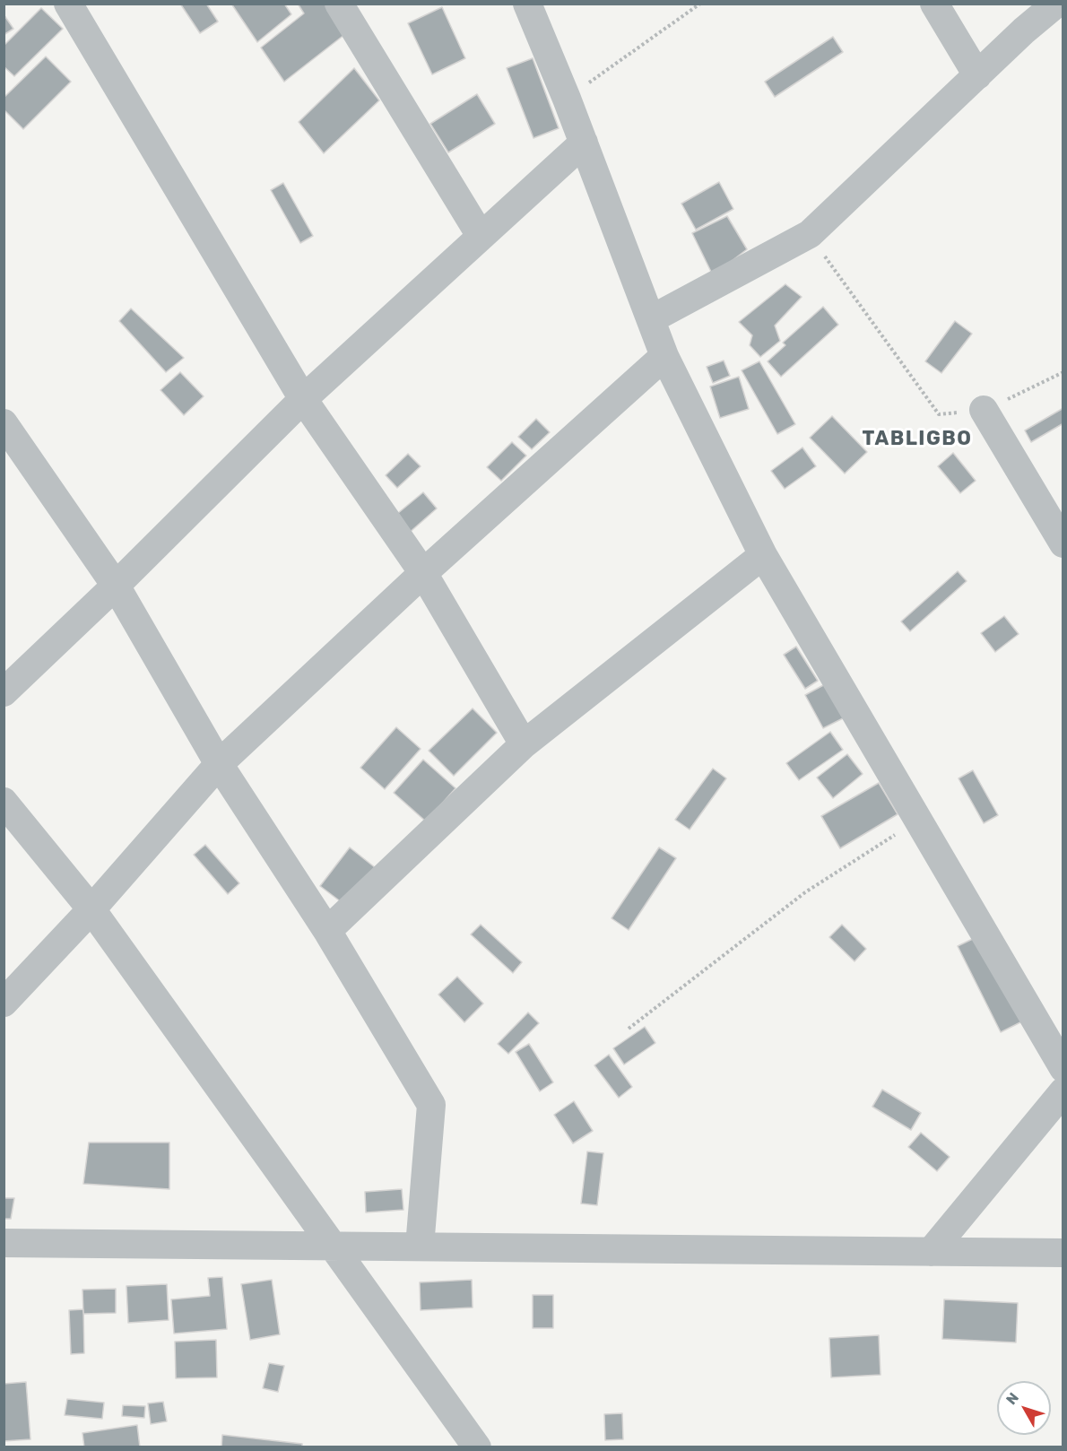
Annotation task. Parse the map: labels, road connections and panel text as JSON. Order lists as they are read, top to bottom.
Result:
{
  "districts": ["TABLIGBO"],
  "north": "top left"
}
